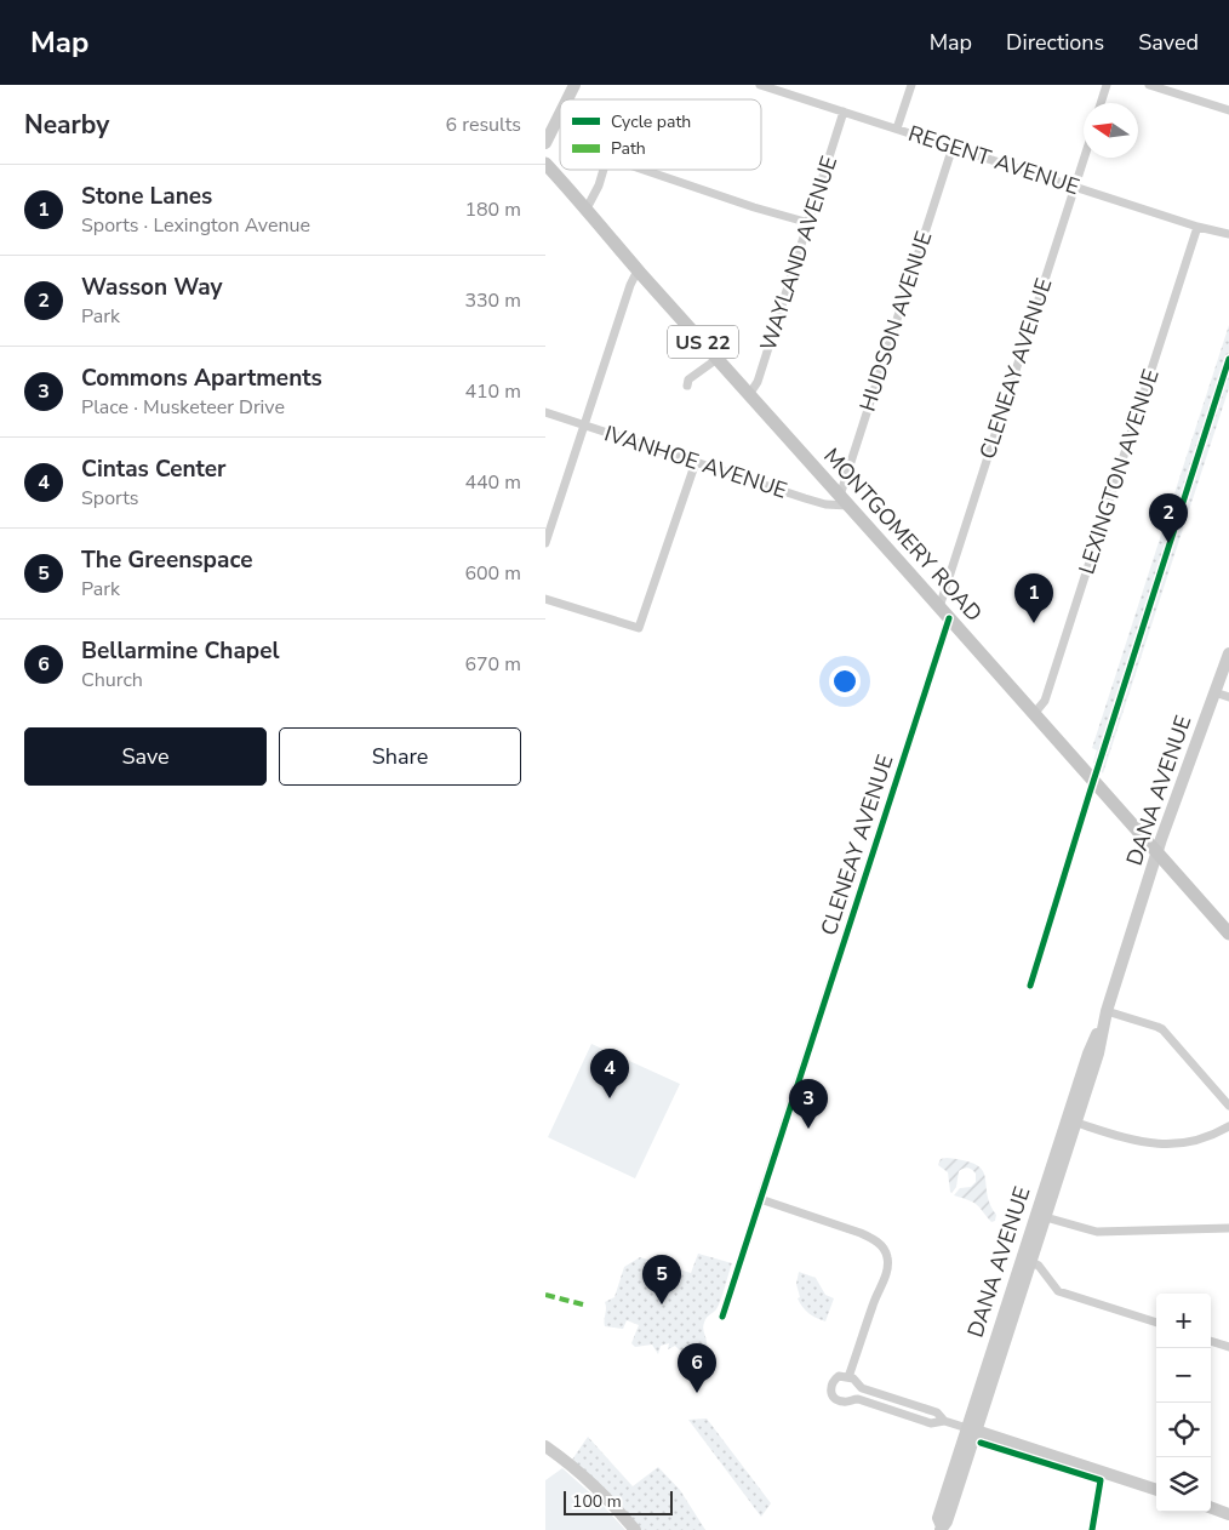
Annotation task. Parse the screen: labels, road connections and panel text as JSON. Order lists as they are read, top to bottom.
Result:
{
  "streets": {
    "main road": ["US 22", "MONTGOMERY ROAD"],
    "street": [
      "REGENT AVENUE",
      "WAYLAND AVENUE",
      "HUDSON AVENUE",
      "CLENEAY AVENUE",
      "IVANHOE AVENUE",
      "LEXINGTON AVENUE",
      "DANA AVENUE"
    ]
  },
  "crossings": [
    ["REGENT AVENUE", "WAYLAND AVENUE"],
    ["REGENT AVENUE", "HUDSON AVENUE"],
    ["REGENT AVENUE", "CLENEAY AVENUE"],
    ["REGENT AVENUE", "LEXINGTON AVENUE"],
    ["WAYLAND AVENUE", "MONTGOMERY ROAD"],
    ["HUDSON AVENUE", "IVANHOE AVENUE"],
    ["HUDSON AVENUE", "MONTGOMERY ROAD"],
    ["CLENEAY AVENUE", "MONTGOMERY ROAD"],
    ["IVANHOE AVENUE", "MONTGOMERY ROAD"],
    ["LEXINGTON AVENUE", "MONTGOMERY ROAD"],
    ["MONTGOMERY ROAD", "DANA AVENUE"]
  ],
  "legend": ["Cycle path", "Path"],
  "scale_bar": "100 m",
  "north": "left",
  "page": {
    "header": "Map",
    "nav": ["Map", "Directions", "Saved"],
    "heading": ["Nearby", "6 results"],
    "list": [
      {
        "mark": "1",
        "name": "Stone Lanes",
        "note": "Sports · Lexington Avenue",
        "value": "180 m"
      },
      {
        "mark": "2",
        "name": "Wasson Way",
        "note": "Park",
        "value": "330 m"
      },
      {
        "mark": "3",
        "name": "Commons Apartments",
        "note": "Place · Musketeer Drive",
        "value": "410 m"
      },
      {
        "mark": "4",
        "name": "Cintas Center",
        "note": "Sports",
        "value": "440 m"
      },
      {
        "mark": "5",
        "name": "The Greenspace",
        "note": "Park",
        "value": "600 m"
      },
      {
        "mark": "6",
        "name": "Bellarmine Chapel",
        "note": "Church",
        "value": "670 m"
      }
    ],
    "pins": [
      "2",
      "1",
      "4",
      "3",
      "5",
      "6"
    ],
    "buttons": ["Save", "Share"],
    "map_buttons": ["+", "−"],
    "scale": "100 m"
  }
}
